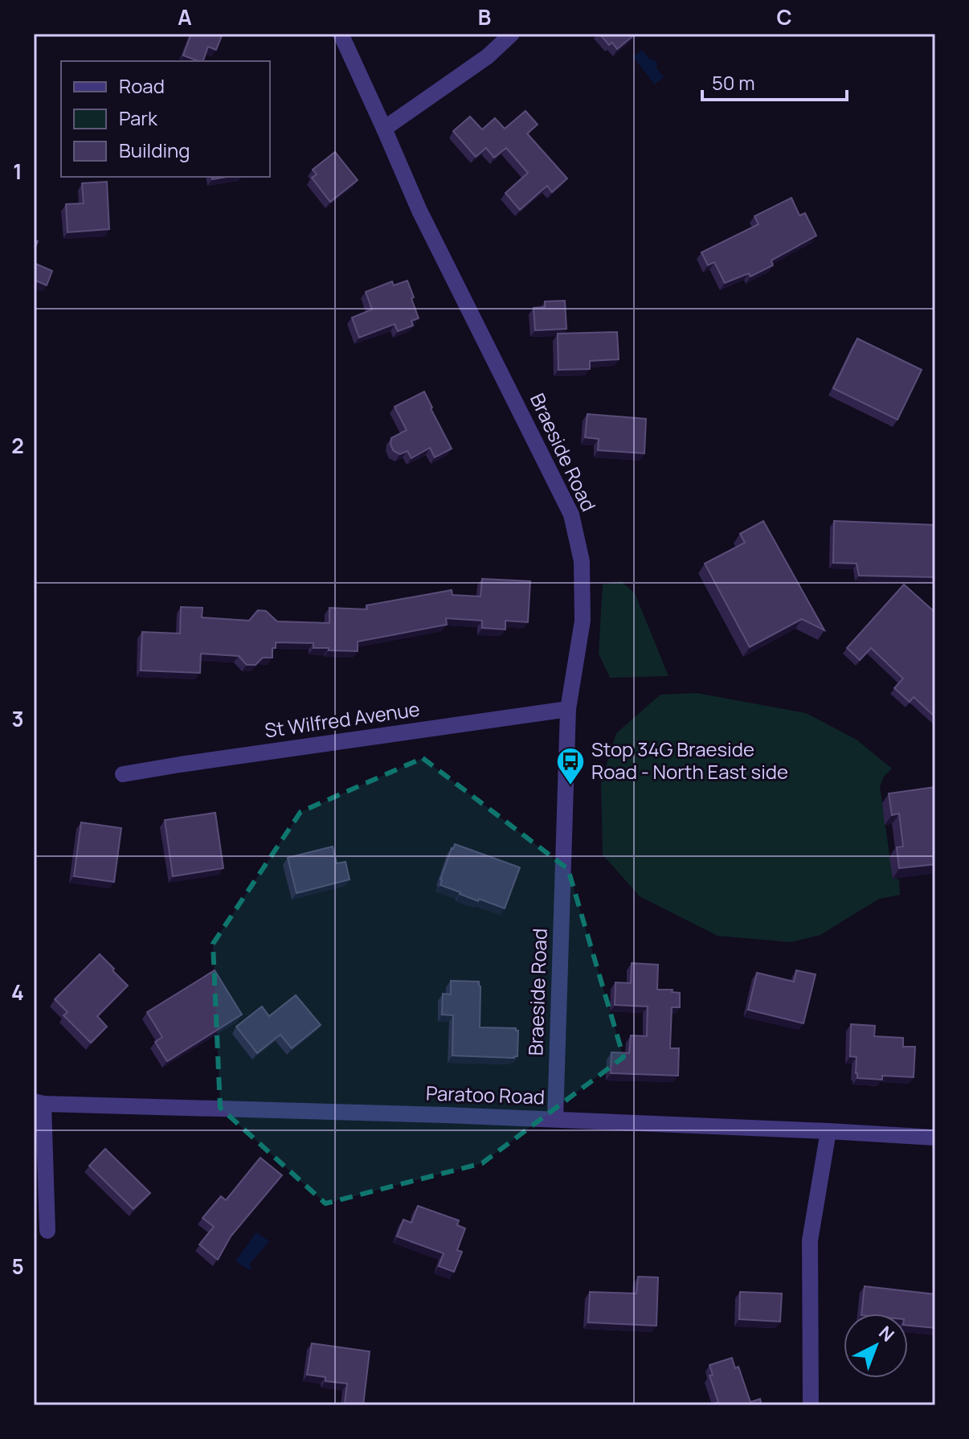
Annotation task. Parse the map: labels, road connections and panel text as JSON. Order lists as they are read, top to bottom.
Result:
{
  "streets": {
    "street": ["Braeside Road", "St Wilfred Avenue", "Paratoo Road"]
  },
  "crossings": [
    ["Braeside Road", "St Wilfred Avenue"],
    ["Braeside Road", "Paratoo Road"]
  ],
  "places": {
    "bus stop": ["Stop 34G Braeside Road - North East side"]
  },
  "legend": ["Road", "Park", "Building"],
  "scale_bar": "50 m",
  "north": "top right",
  "grid": {
    "columns": ["A", "B", "C"],
    "rows": [
      "1",
      "2",
      "3",
      "4",
      "5"
    ]
  }
}
